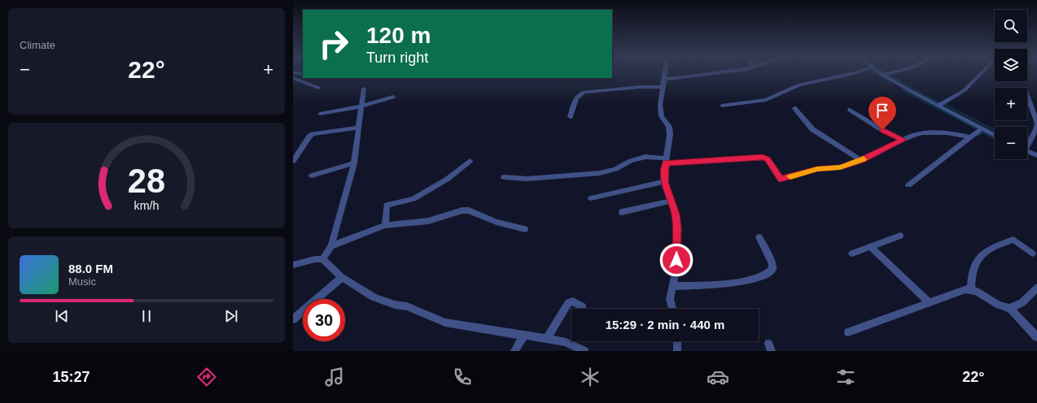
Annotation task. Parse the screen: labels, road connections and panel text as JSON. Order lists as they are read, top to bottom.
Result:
{
  "page": {
    "tile": "Climate",
    "map_buttons": ["+", "−"],
    "turn": ["120 m", "Turn right"],
    "heat": ["−", "22°", "+"],
    "song": ["88.0 FM", "Music"],
    "limit": "30",
    "trip": "15:29 · 2 min · 440 m",
    "tabs": ["15:27", "22°"],
    "gauge": ["28", "km/h"]
  }
}
